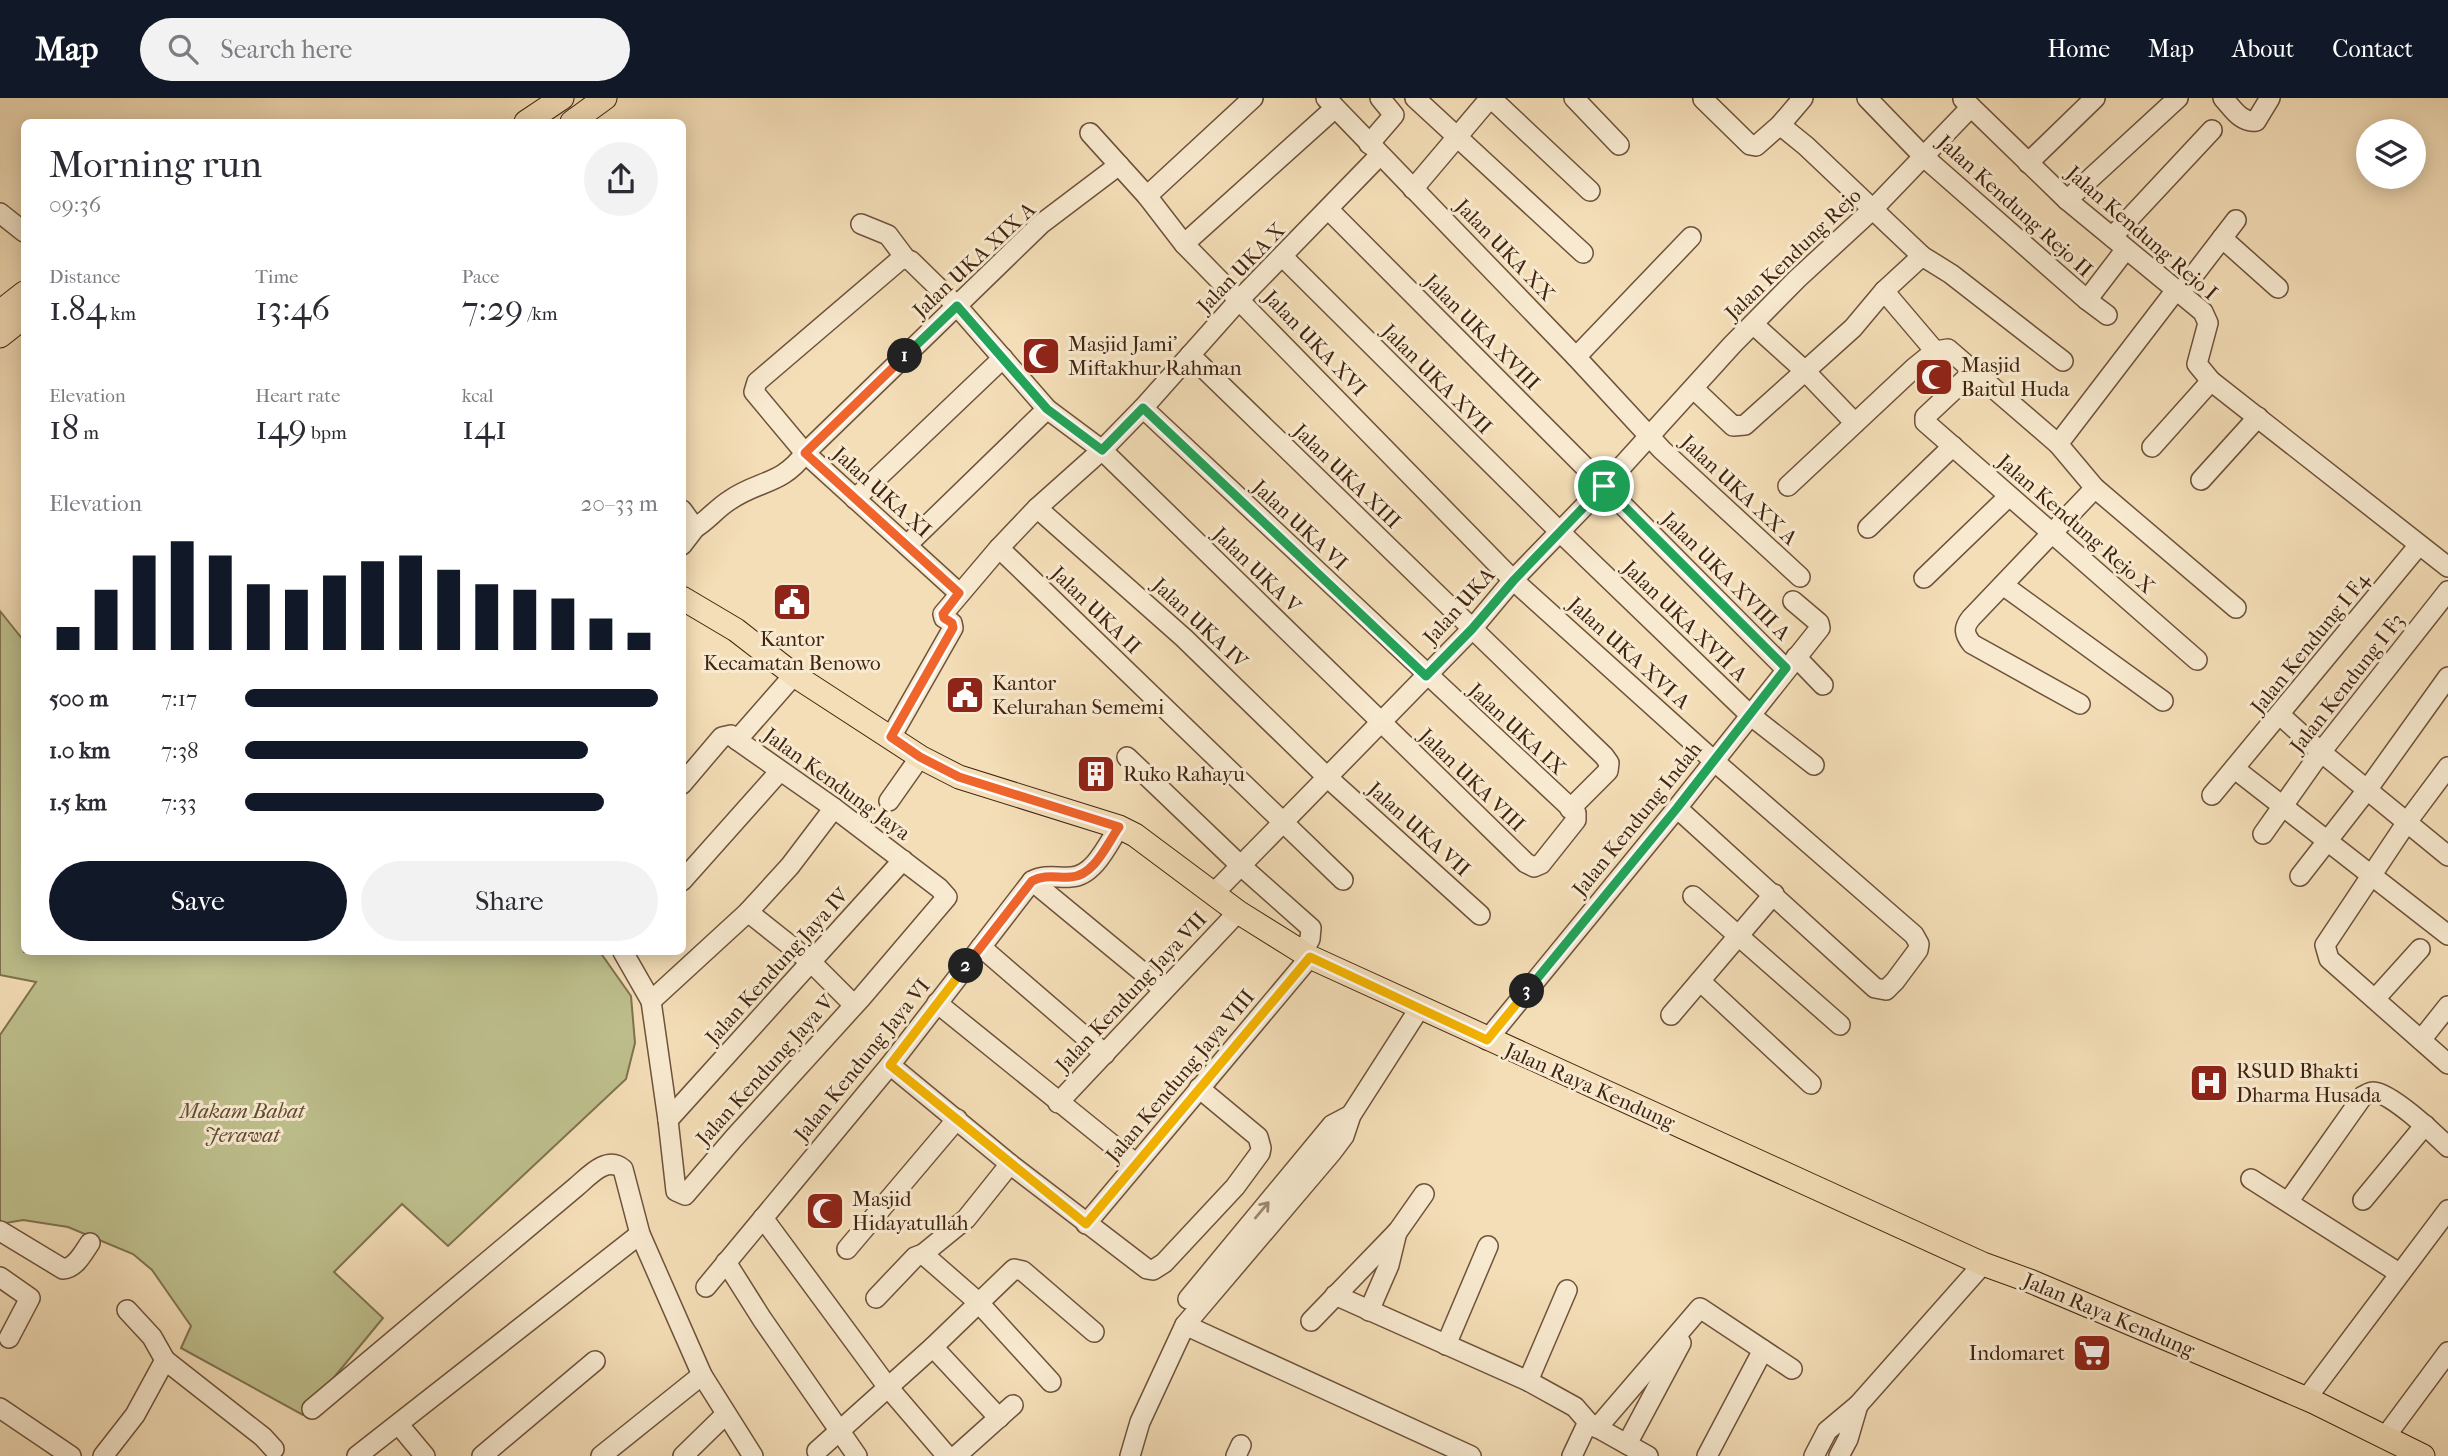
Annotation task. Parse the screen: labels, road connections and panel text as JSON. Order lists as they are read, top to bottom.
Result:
{
  "streets": {
    "main road": ["Jalan Raya Kendung"],
    "street": [
      "Jalan Kendung Rejo II",
      "Jalan Kendung Rejo I",
      "Jalan UKA XX",
      "Jalan Kendung Rejo",
      "Jalan UKA XIX A",
      "Jalan UKA X",
      "Jalan UKA XVIII",
      "Jalan UKA XVI",
      "Jalan UKA XVII",
      "Jalan UKA XIII",
      "Jalan UKA XX A",
      "Jalan UKA XI",
      "Jalan Kendung Rejo X",
      "Jalan UKA VI",
      "Jalan UKA V",
      "Jalan UKA XVIII A",
      "Jalan UKA",
      "Jalan UKA II",
      "Jalan UKA XVII A",
      "Jalan UKA IV",
      "Jalan Kendung I F4",
      "Jalan UKA XVI A",
      "Jalan Kendung I F3",
      "Jalan UKA IX",
      "Jalan UKA VIII",
      "Jalan Kendung Jaya",
      "Jalan Kendung Indah",
      "Jalan UKA VII",
      "Jalan Kendung Jaya IV",
      "Jalan Kendung Jaya VII",
      "Jalan Kendung Jaya VI",
      "Jalan Kendung Jaya V",
      "Jalan Kendung Jaya VIII"
    ]
  },
  "crossings": [
    ["Jalan Kendung Rejo II", "Jalan Kendung Rejo"],
    ["Jalan Kendung Rejo I", "Jalan Kendung Rejo"],
    ["Jalan UKA XX", "Jalan Kendung Rejo"],
    ["Jalan UKA XX", "Jalan UKA X"],
    ["Jalan UKA XX", "Jalan UKA XX A"],
    ["Jalan UKA XX", "Jalan UKA"],
    ["Jalan Kendung Rejo", "Jalan UKA XX A"],
    ["Jalan Kendung Rejo", "Jalan UKA"],
    ["Jalan UKA XIX A", "Jalan UKA XVI"],
    ["Jalan UKA XIX A", "Jalan UKA XI"],
    ["Jalan UKA XIX A", "Jalan UKA V"],
    ["Jalan UKA X", "Jalan UKA XVIII"],
    ["Jalan UKA X", "Jalan UKA XVI"],
    ["Jalan UKA X", "Jalan UKA XVII"],
    ["Jalan UKA X", "Jalan UKA XIII"],
    ["Jalan UKA X", "Jalan UKA XI"],
    ["Jalan UKA X", "Jalan UKA VI"],
    ["Jalan UKA X", "Jalan UKA V"],
    ["Jalan UKA X", "Jalan UKA II"],
    ["Jalan UKA X", "Jalan UKA IV"],
    ["Jalan UKA X", "Jalan Raya Kendung"],
    ["Jalan UKA XVIII", "Jalan UKA XVIII A"],
    ["Jalan UKA XVIII", "Jalan UKA"],
    ["Jalan UKA XVI", "Jalan UKA"],
    ["Jalan UKA XVI", "Jalan UKA XVI A"],
    ["Jalan UKA XVII", "Jalan UKA"],
    ["Jalan UKA XVII", "Jalan UKA XVII A"],
    ["Jalan UKA XIII", "Jalan UKA"],
    ["Jalan UKA XIII", "Jalan UKA IX"],
    ["Jalan UKA XIII", "Jalan UKA VIII"],
    ["Jalan UKA XX A", "Jalan UKA"],
    ["Jalan UKA XI", "Jalan UKA V"],
    ["Jalan UKA VI", "Jalan UKA"],
    ["Jalan UKA VI", "Jalan UKA IX"],
    ["Jalan UKA V", "Jalan UKA"],
    ["Jalan UKA V", "Jalan UKA VIII"],
    ["Jalan UKA XVIII A", "Jalan UKA"],
    ["Jalan UKA XVIII A", "Jalan Kendung Indah"],
    ["Jalan UKA", "Jalan UKA II"],
    ["Jalan UKA", "Jalan UKA XVII A"],
    ["Jalan UKA", "Jalan UKA IV"],
    ["Jalan UKA", "Jalan UKA XVI A"],
    ["Jalan UKA", "Jalan UKA IX"],
    ["Jalan UKA", "Jalan UKA VIII"],
    ["Jalan UKA", "Jalan UKA VII"],
    ["Jalan UKA", "Jalan Raya Kendung"],
    ["Jalan UKA XVII A", "Jalan Kendung Indah"],
    ["Jalan UKA IV", "Jalan UKA VII"],
    ["Jalan UKA XVI A", "Jalan Kendung Indah"],
    ["Jalan UKA IX", "Jalan UKA VIII"],
    ["Jalan Kendung Jaya", "Jalan Kendung Jaya IV"],
    ["Jalan Kendung Jaya", "Jalan Kendung Jaya V"],
    ["Jalan Kendung Jaya", "Jalan Raya Kendung"],
    ["Jalan Kendung Indah", "Jalan Raya Kendung"],
    ["Jalan Kendung Jaya IV", "Jalan Kendung Jaya V"],
    ["Jalan Kendung Jaya VII", "Jalan Raya Kendung"],
    ["Jalan Kendung Jaya VIII", "Jalan Raya Kendung"]
  ],
  "parks": ["Makam Babat Jerawat"],
  "places": {
    "mosque": ["Masjid Jami' Miftakhur Rahman", "Masjid Baitul Huda", "Masjid Hidayatullah"],
    "public building": ["Kantor Kecamatan Benowo", "Kantor Kelurahan Sememi"],
    "building": ["Ruko Rahayu"],
    "hospital": ["RSUD Bhakti Dharma Husada"],
    "supermarket": ["Indomaret"]
  },
  "page": {
    "header": "Map",
    "search": "Search here",
    "nav": [
      "Home",
      "Map",
      "About",
      "Contact"
    ],
    "heading": ["Morning run", "09:36"],
    "stats": [
      ["Distance", "1.84 km"],
      ["Time", "13:46"],
      ["Pace", "7:29 /km"],
      ["Elevation", "18 m"],
      ["Heart rate", "149 bpm"],
      ["kcal", "141"]
    ],
    "pins": ["1", "2", "3"],
    "chart": ["Elevation", "20–33 m"],
    "list": [
      {
        "name": "500 m",
        "note": "7:17"
      },
      {
        "name": "1.0 km",
        "note": "7:38"
      },
      {
        "name": "1.5 km",
        "note": "7:33"
      }
    ],
    "buttons": ["Save", "Share"]
  }
}
